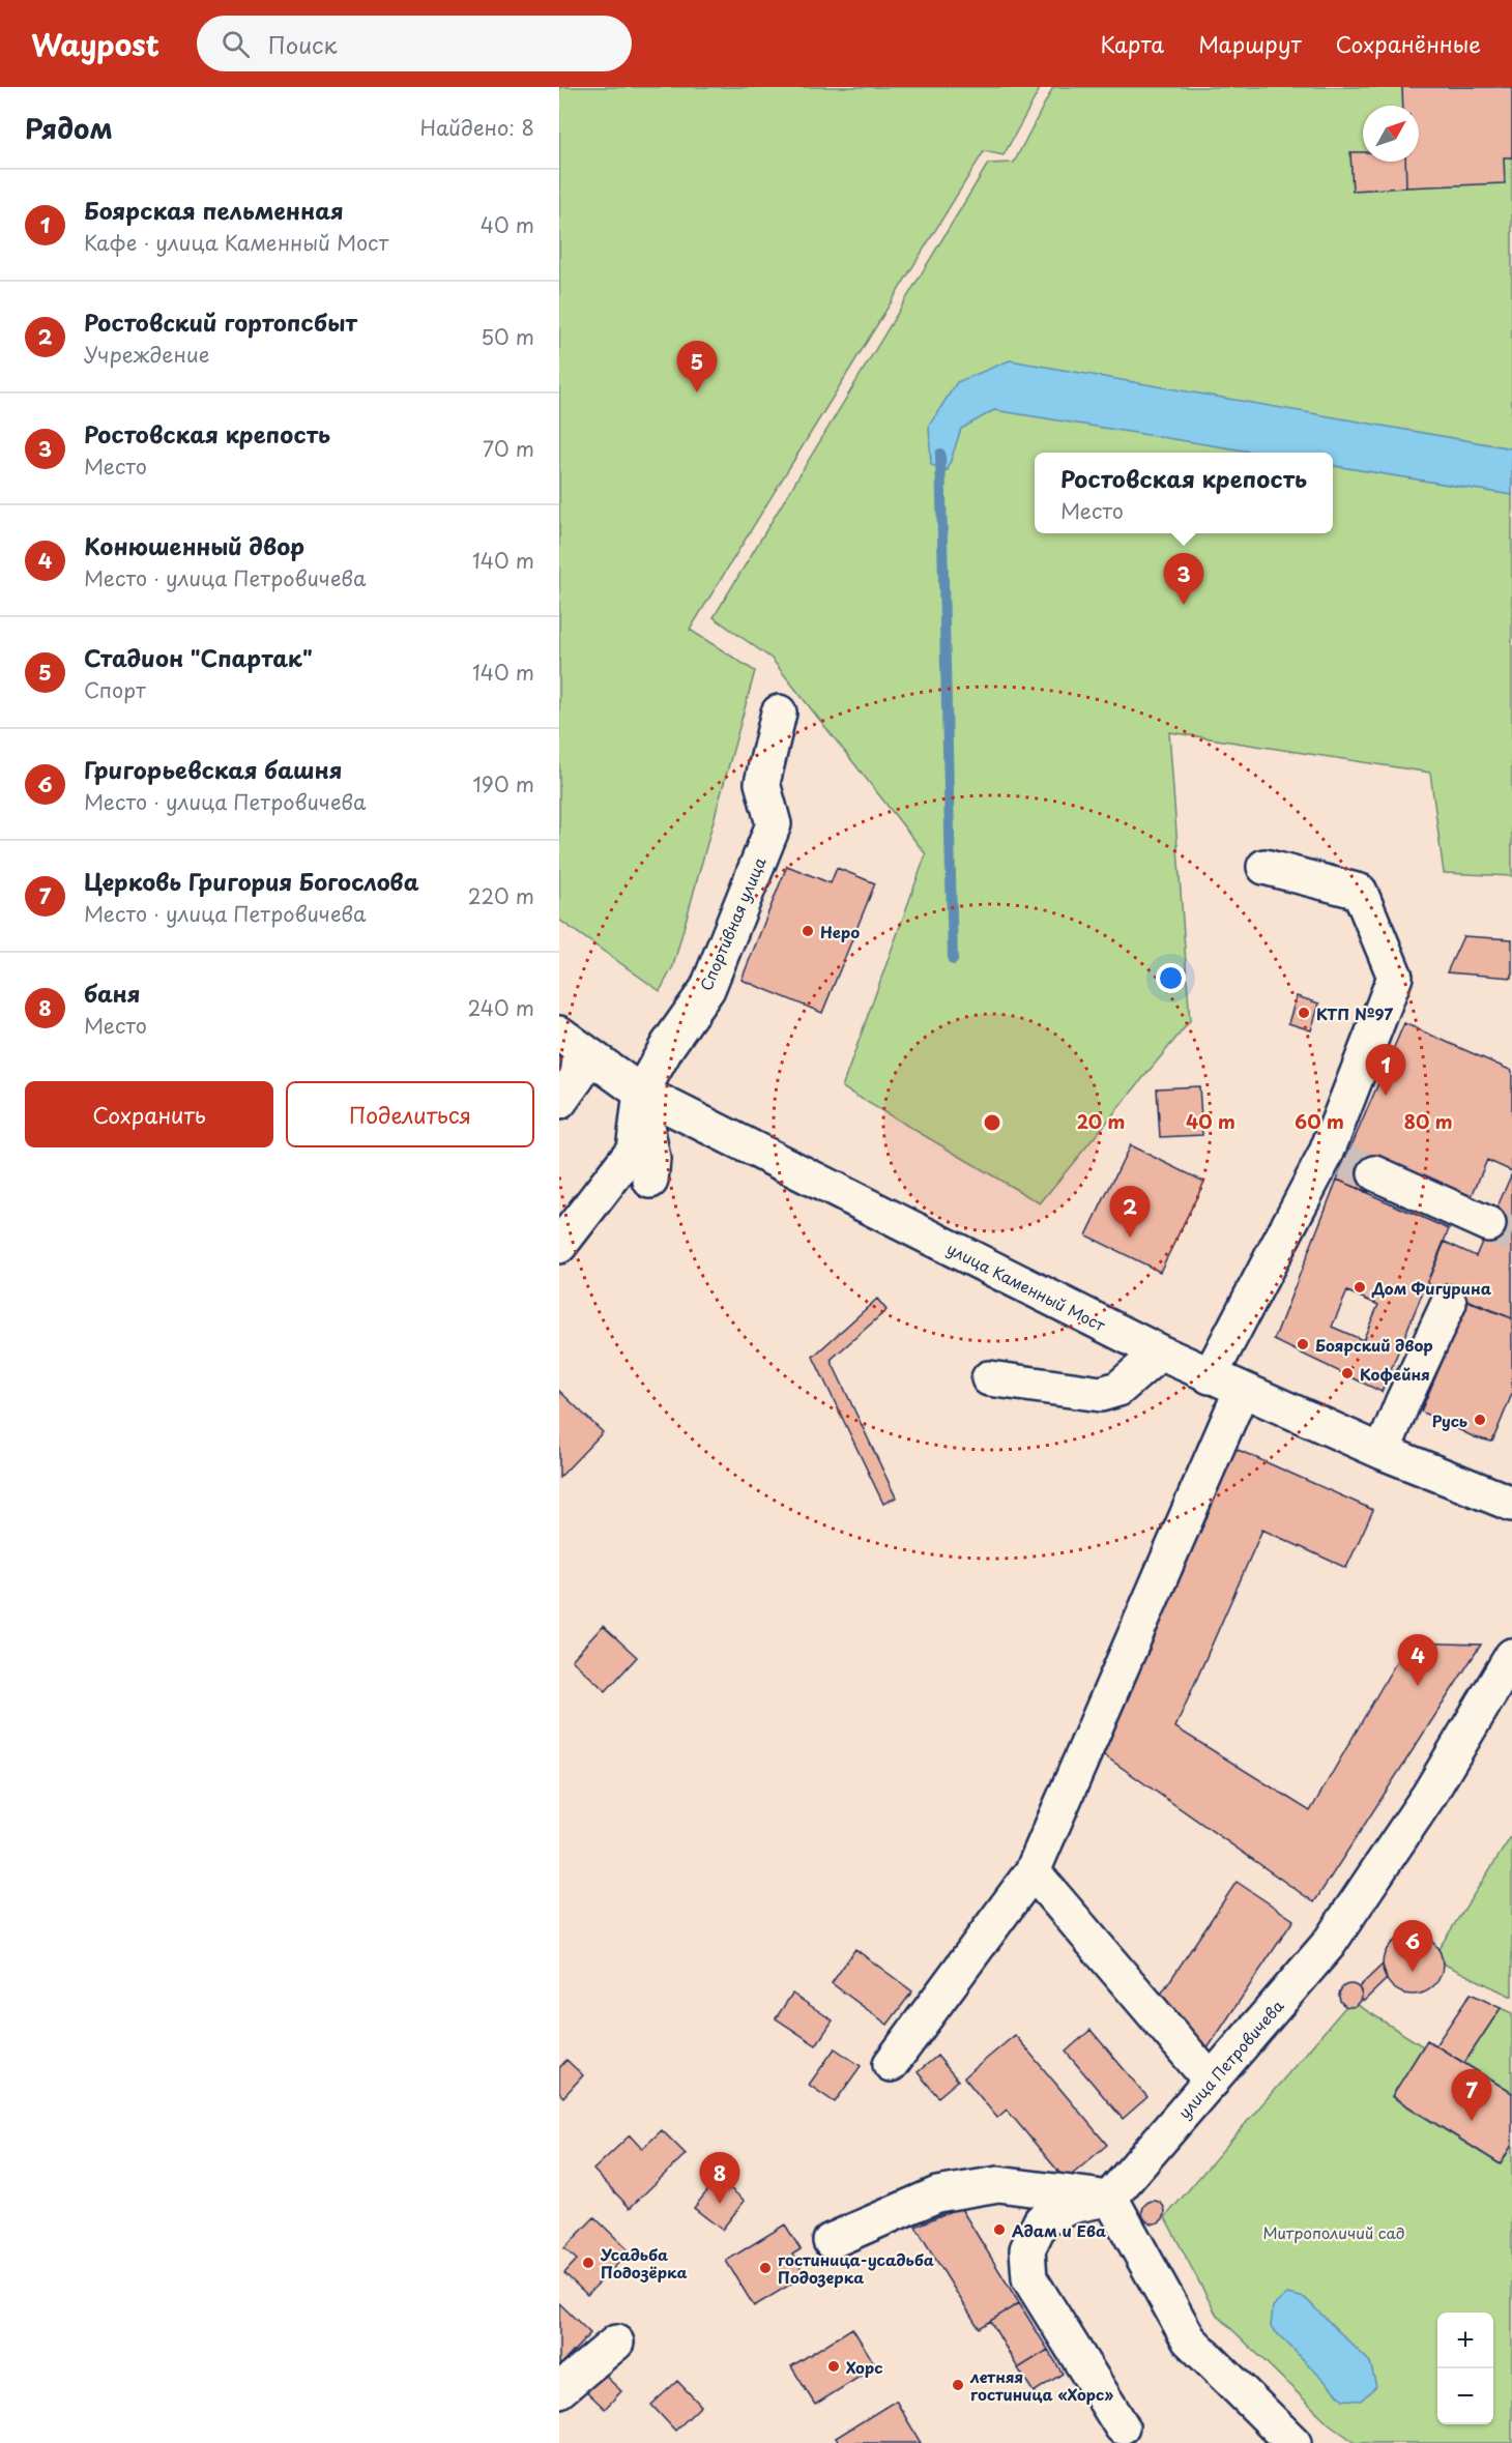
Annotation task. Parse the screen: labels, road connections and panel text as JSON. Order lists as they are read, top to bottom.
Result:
{
  "streets": {
    "street": ["Спортивная улица", "улица Каменный Мост", "улица Петровичева"]
  },
  "crossings": [
    ["Спортивная улица", "улица Каменный Мост"]
  ],
  "parks": ["Митрополичий сад"],
  "places": [
    "Неро",
    "КТП №97",
    "Дом Фигурина",
    "Боярский двор",
    "Кофейня",
    "Русь",
    "Адам и Ева",
    "Усадьба Подозёрка",
    "гостиница-усадьба Подозерка",
    "Хорс",
    "летняя гостиница «Хорс»"
  ],
  "north": "top right",
  "page": {
    "header": "Waypost",
    "search": "Поиск",
    "nav": ["Карта", "Маршрут", "Сохранённые"],
    "heading": ["Рядом", "Найдено: 8"],
    "list": [
      {
        "mark": "1",
        "name": "Боярская пельменная",
        "note": "Кафе · улица Каменный Мост",
        "value": "40 m"
      },
      {
        "mark": "2",
        "name": "Ростовский гортопсбыт",
        "note": "Учреждение",
        "value": "50 m"
      },
      {
        "mark": "3",
        "name": "Ростовская крепость",
        "note": "Место",
        "value": "70 m"
      },
      {
        "mark": "4",
        "name": "Конюшенный двор",
        "note": "Место · улица Петровичева",
        "value": "140 m"
      },
      {
        "mark": "5",
        "name": "Стадион \"Спартак\"",
        "note": "Спорт",
        "value": "140 m"
      },
      {
        "mark": "6",
        "name": "Григорьевская башня",
        "note": "Место · улица Петровичева",
        "value": "190 m"
      },
      {
        "mark": "7",
        "name": "Церковь Григория Богослова",
        "note": "Место · улица Петровичева",
        "value": "220 m"
      },
      {
        "mark": "8",
        "name": "баня",
        "note": "Место",
        "value": "240 m"
      }
    ],
    "pins": [
      "5",
      "3",
      "1",
      "2",
      "4",
      "6",
      "7",
      "8"
    ],
    "popup": ["Ростовская крепость", "Место"],
    "buttons": ["Сохранить", "Поделиться"],
    "map_buttons": ["+", "−"]
  },
  "rings": [
    "20 m",
    "40 m",
    "60 m",
    "80 m"
  ]
}
